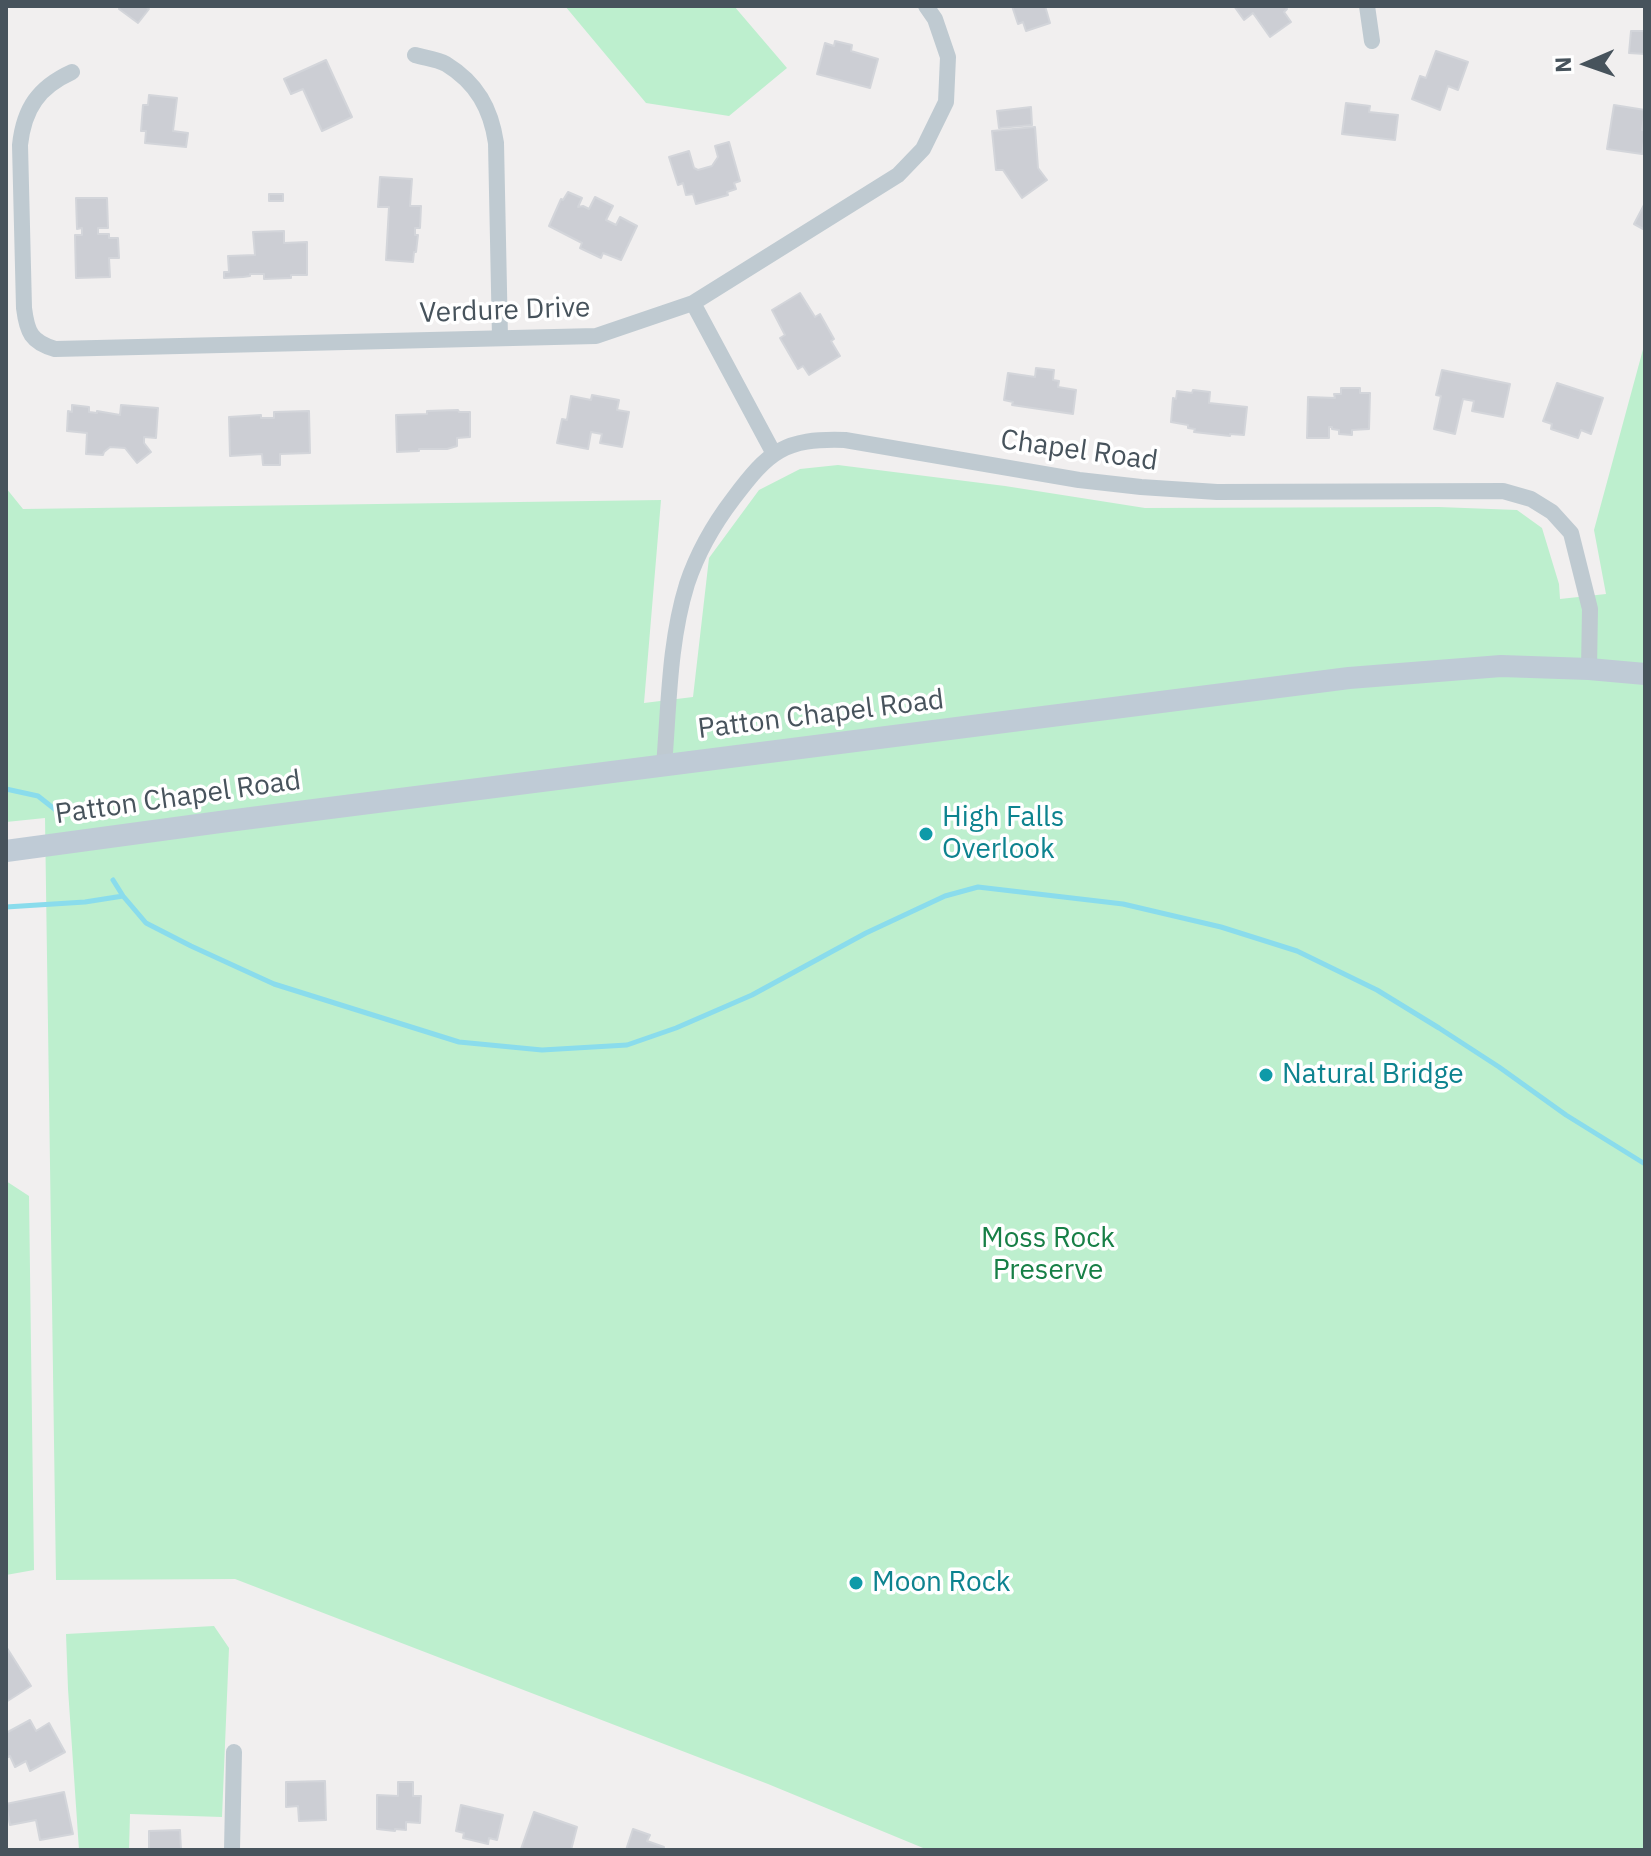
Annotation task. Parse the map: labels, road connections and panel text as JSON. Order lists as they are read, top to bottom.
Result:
{
  "streets": {
    "street": ["Verdure Drive", "Chapel Road", "Patton Chapel Road"]
  },
  "crossings": [
    ["Chapel Road", "Patton Chapel Road"]
  ],
  "parks": ["Moss Rock Preserve"],
  "places": ["High Falls Overlook", "Natural Bridge", "Moon Rock"],
  "north": "left"
}
